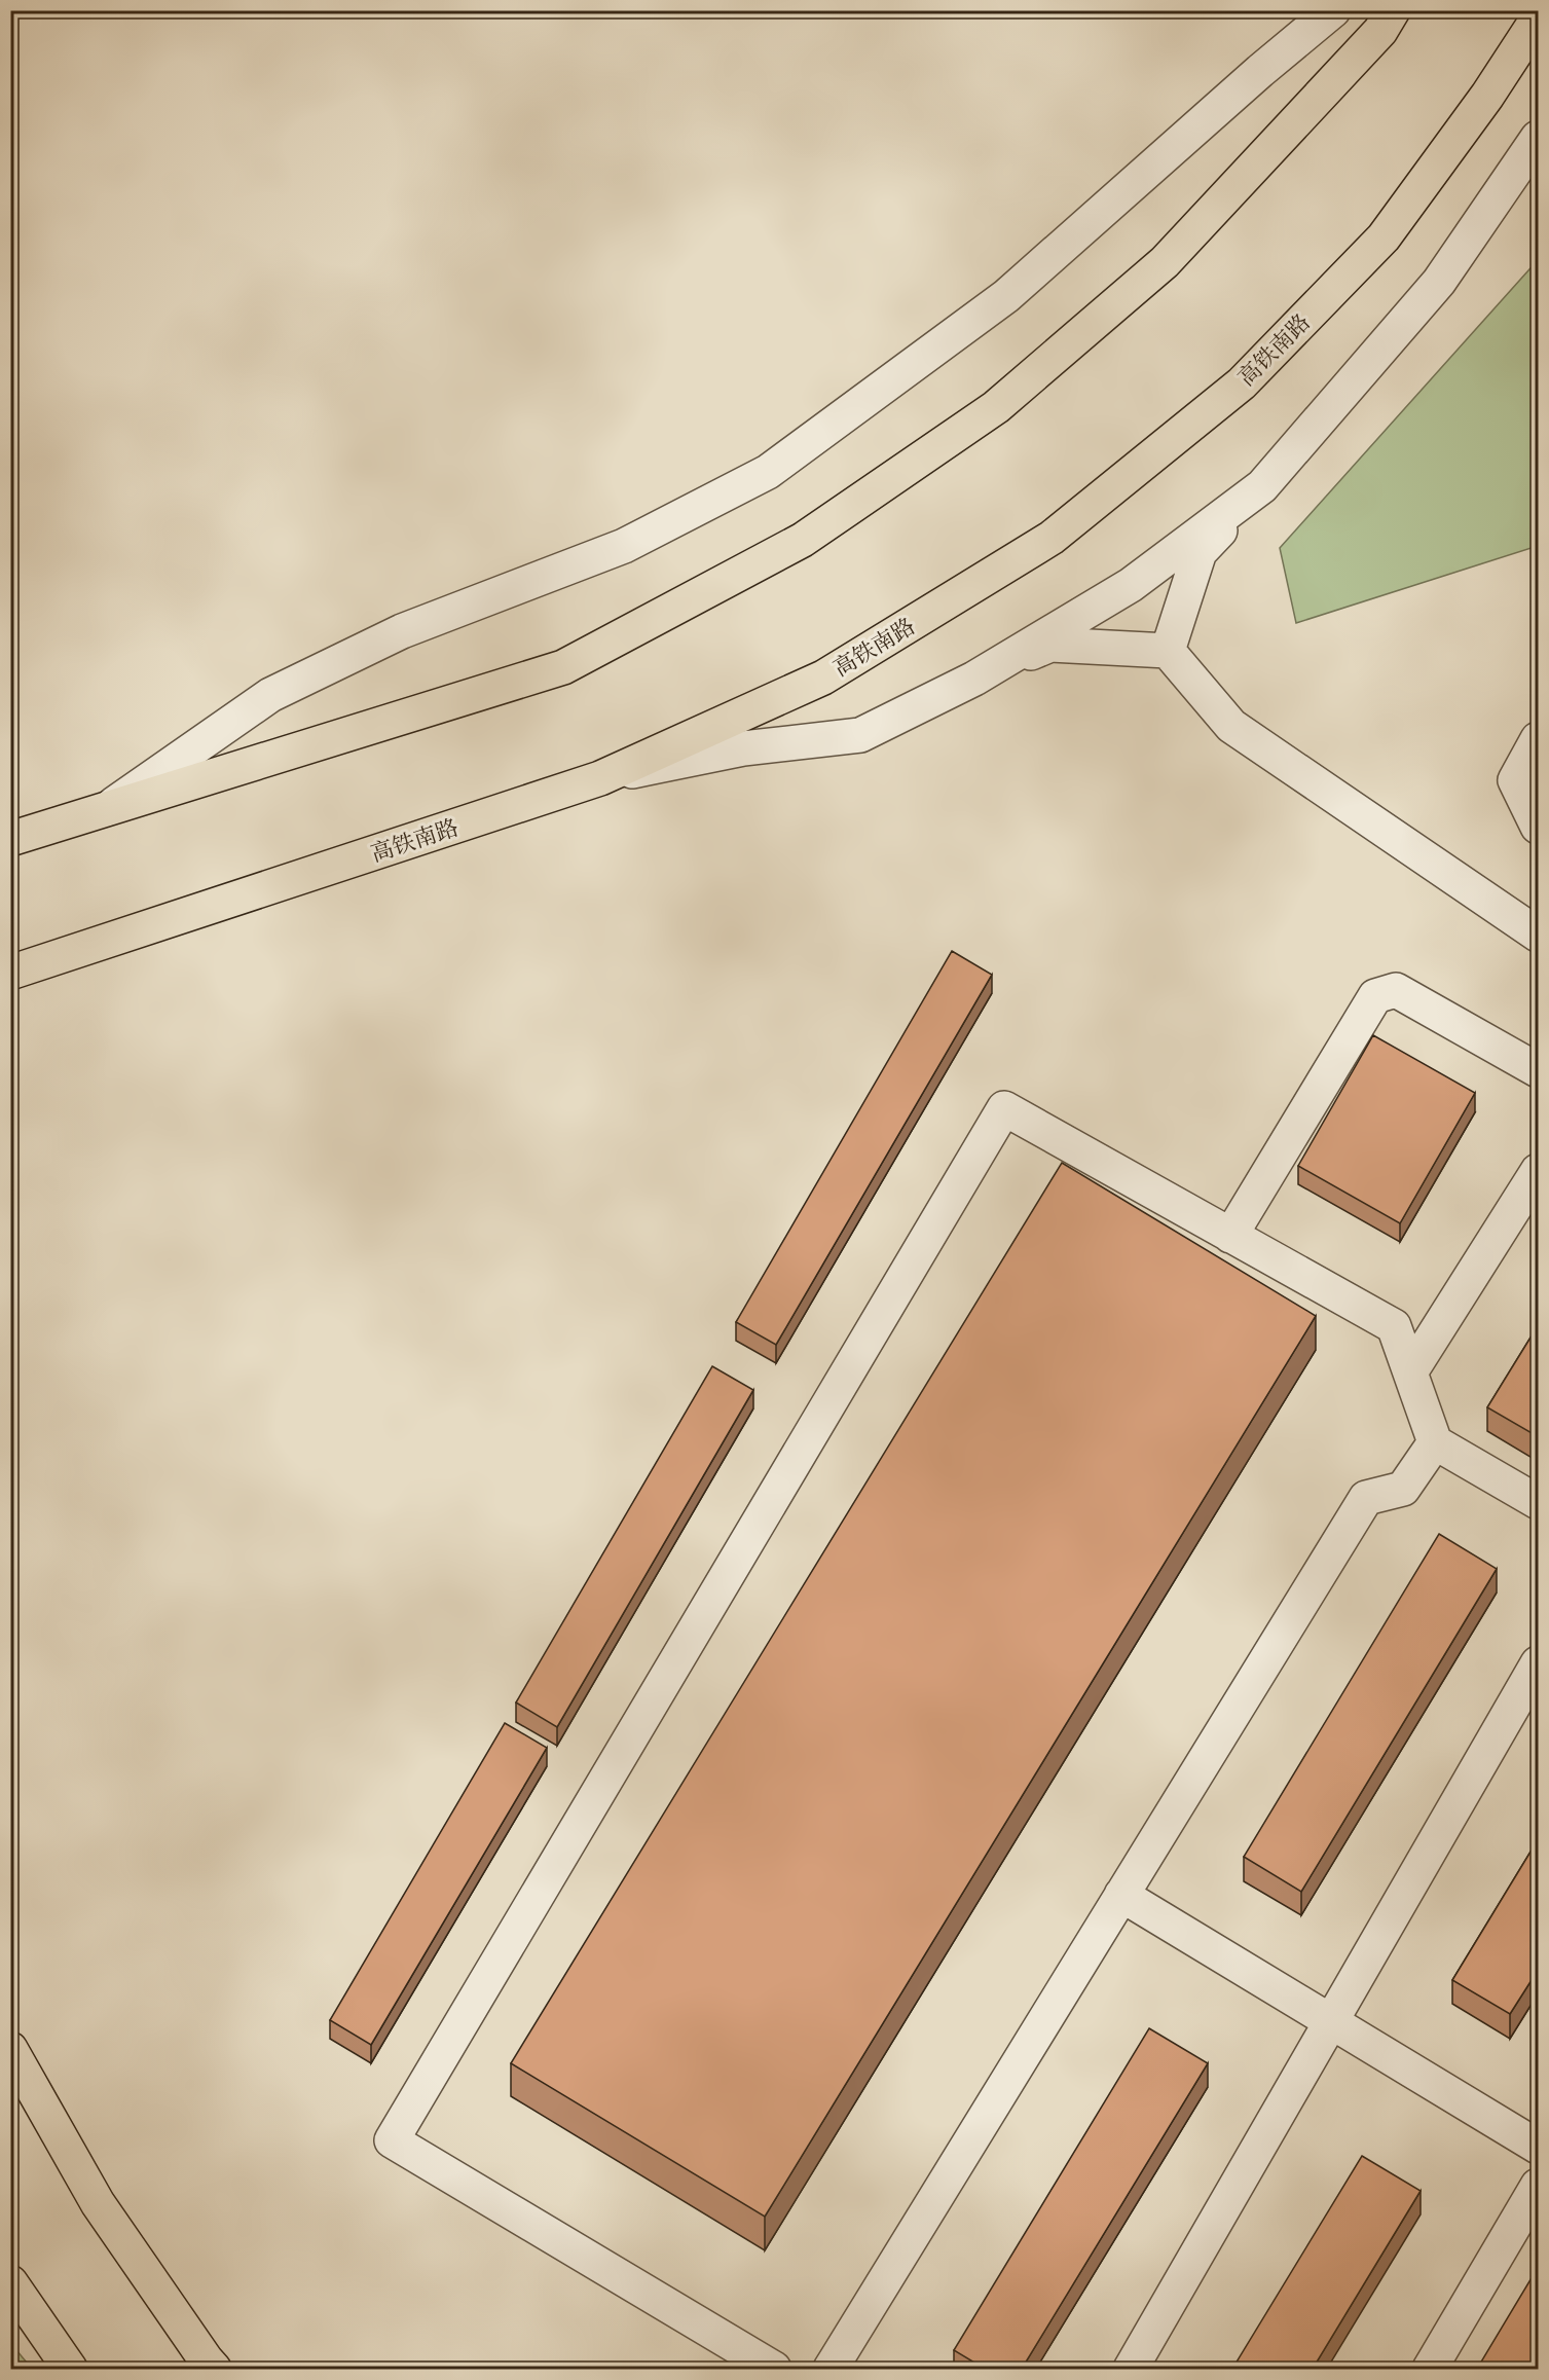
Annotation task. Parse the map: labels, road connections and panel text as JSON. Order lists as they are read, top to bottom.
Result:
{
  "streets": {
    "main road": ["高铁南路"]
  }
}
